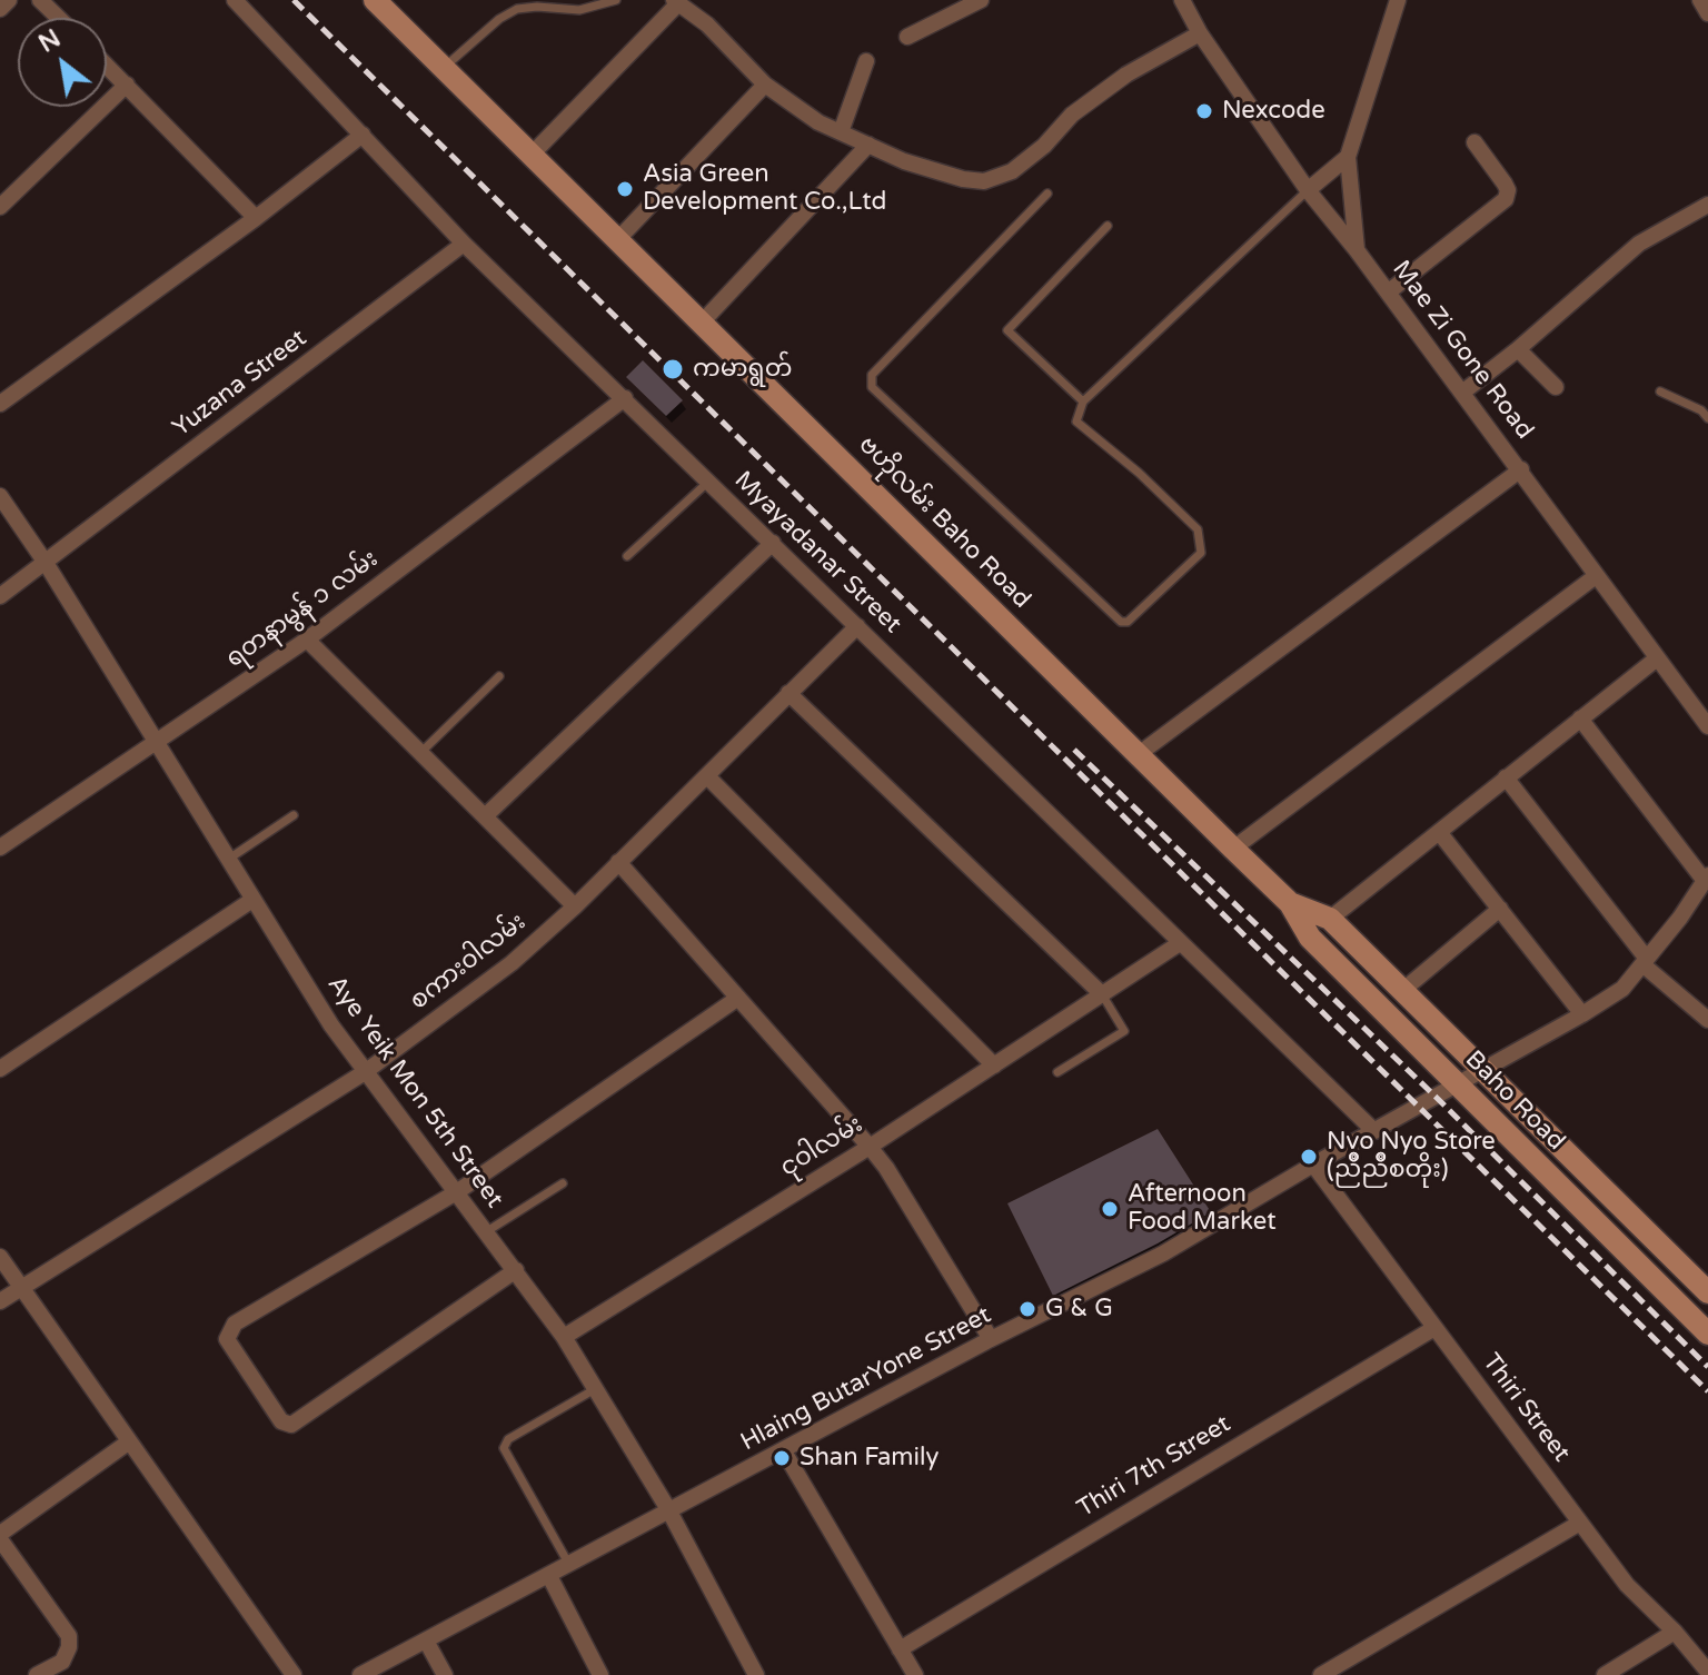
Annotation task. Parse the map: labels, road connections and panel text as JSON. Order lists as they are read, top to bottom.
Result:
{
  "streets": {
    "main road": ["ဗဟိုလမ်း Baho Road", "Baho Road"],
    "street": [
      "Mae Zi Gone Road",
      "Yuzana Street",
      "Myayadanar Street",
      "ရတနာမွန် ၁ လမ်း",
      "စကား၀ါလမ်း",
      "Aye Yeik Mon 5th Street",
      "ငုဝါလမ်း",
      "Hlaing ButarYone Street",
      "Thiri Street",
      "Thiri 7th Street"
    ]
  },
  "crossings": [
    ["Yuzana Street", "Myayadanar Street"],
    ["Yuzana Street", "Aye Yeik Mon 5th Street"],
    ["ဗဟိုလမ်း Baho Road", "Baho Road"],
    ["ဗဟိုလမ်း Baho Road", "Hlaing ButarYone Street"],
    ["Myayadanar Street", "ရတနာမွန် ၁ လမ်း"],
    ["Myayadanar Street", "စကား၀ါလမ်း"],
    ["Myayadanar Street", "ငုဝါလမ်း"],
    ["Myayadanar Street", "Hlaing ButarYone Street"],
    ["ရတနာမွန် ၁ လမ်း", "Aye Yeik Mon 5th Street"],
    ["စကား၀ါလမ်း", "Aye Yeik Mon 5th Street"],
    ["Aye Yeik Mon 5th Street", "ငုဝါလမ်း"],
    ["Aye Yeik Mon 5th Street", "Hlaing ButarYone Street"],
    ["Baho Road", "Hlaing ButarYone Street"],
    ["Hlaing ButarYone Street", "Thiri Street"],
    ["Thiri Street", "Thiri 7th Street"]
  ],
  "places": [
    "Nexcode",
    "Asia Green Development Co.,Ltd",
    "ကမာရွတ်",
    "Nyo Nyo Store (ညိဳညိဳစတိုး)",
    "Afternoon Food Market",
    "G & G",
    "Shan Family"
  ],
  "north": "top left"
}
